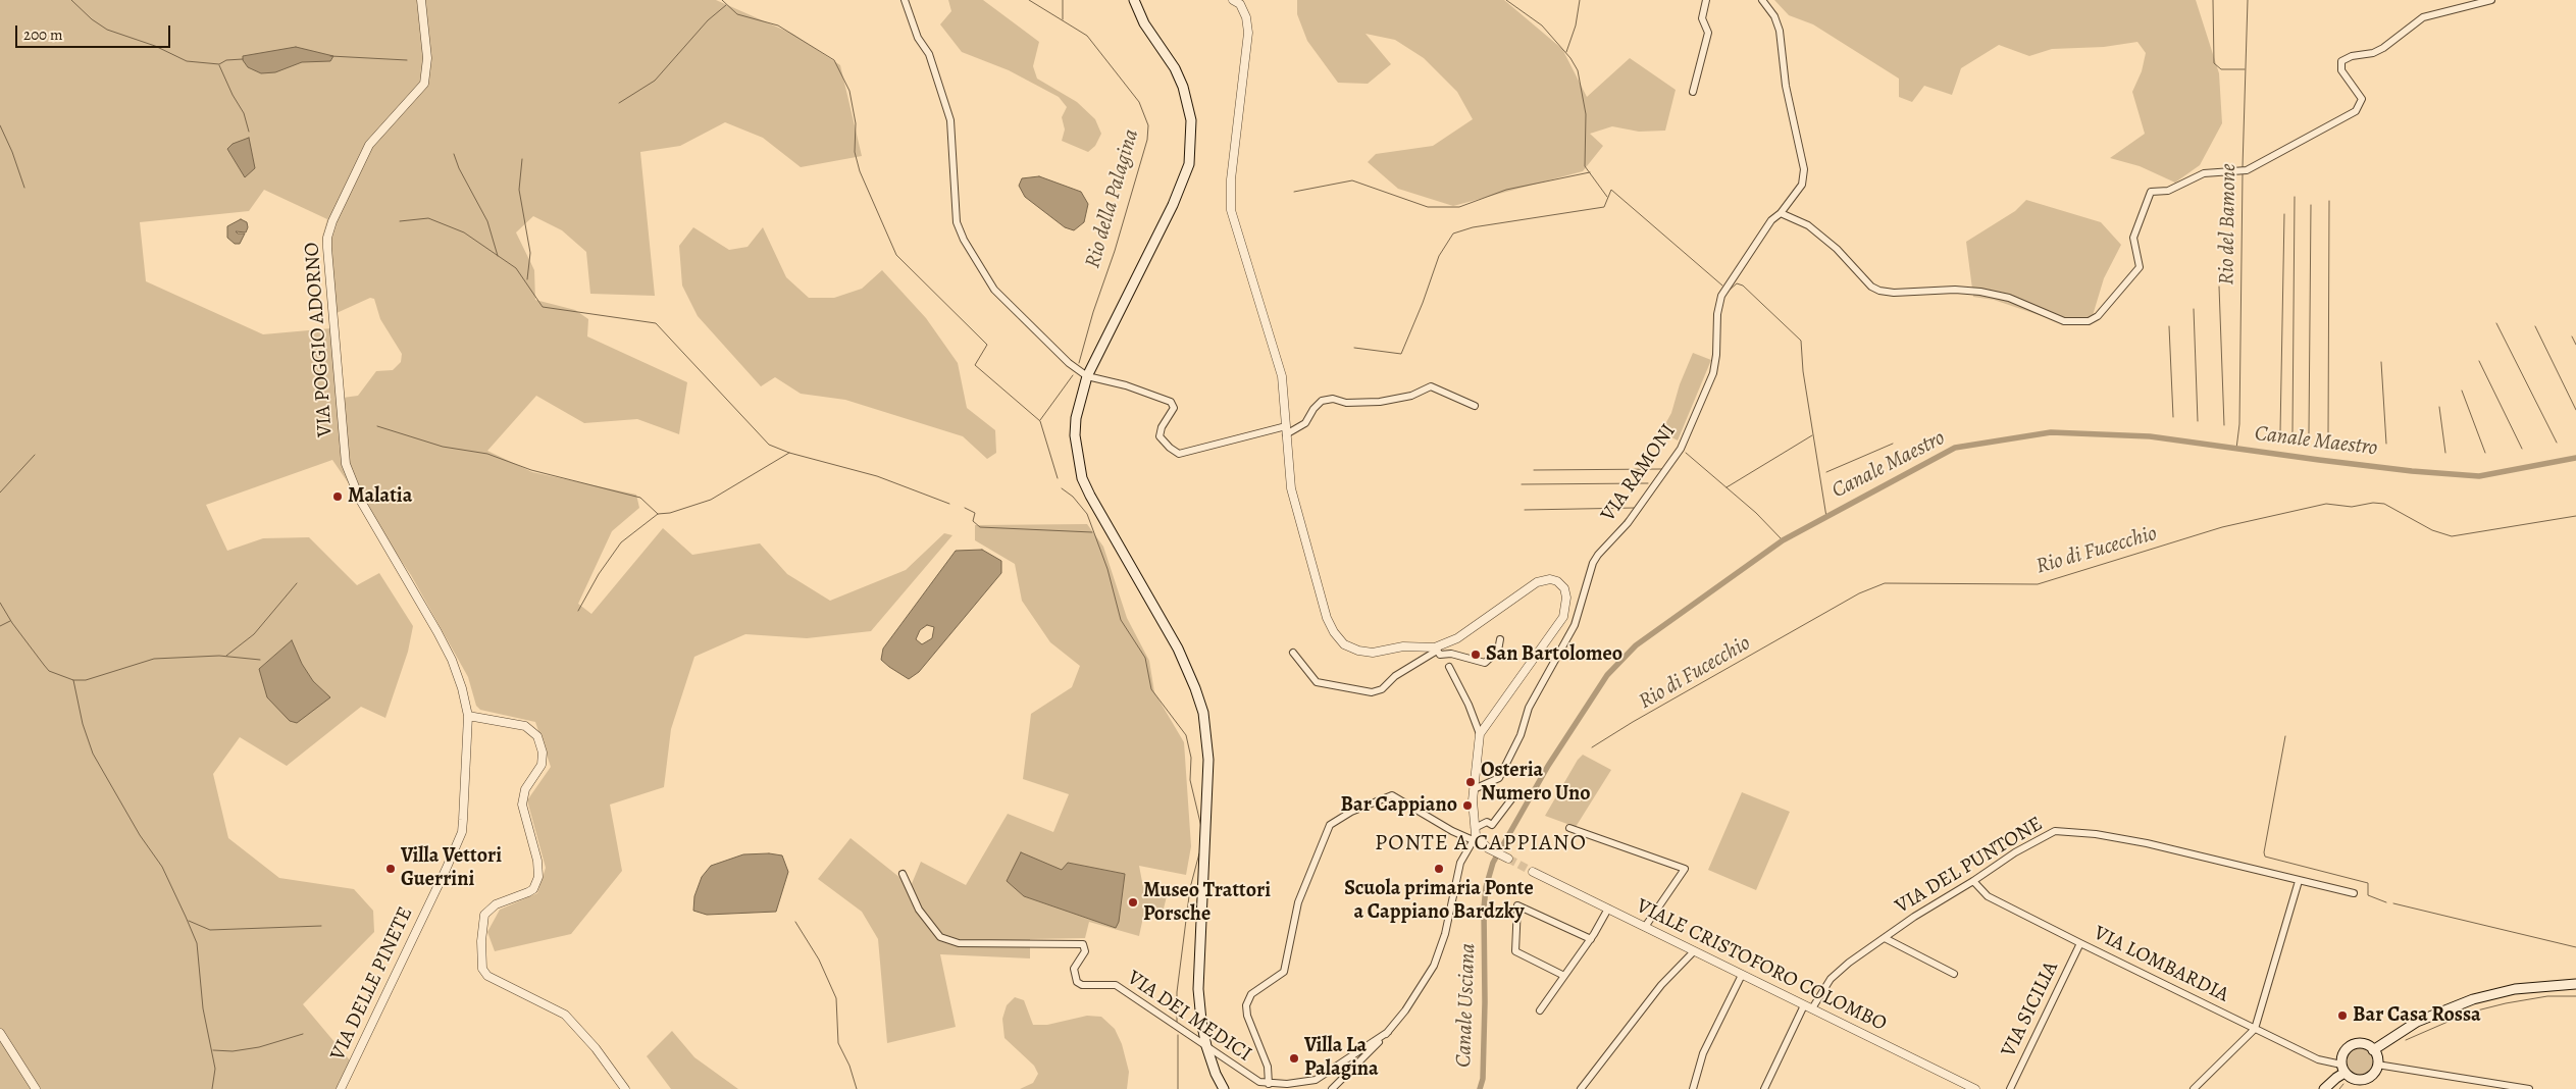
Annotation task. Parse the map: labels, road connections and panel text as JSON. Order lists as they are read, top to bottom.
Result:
{
  "streets": {
    "street": [
      "VIA POGGIO ADORNO",
      "VIA RAMONI",
      "VIA DEL PUNTONE",
      "VIA LOMBARDIA",
      "VIALE CRISTOFORO COLOMBO",
      "VIA DELLE PINETE",
      "VIA SICILIA",
      "VIA DEI MEDICI"
    ]
  },
  "crossings": [
    ["VIA POGGIO ADORNO", "VIA DELLE PINETE"],
    ["VIA DEL PUNTONE", "VIA LOMBARDIA"],
    ["VIA DEL PUNTONE", "VIALE CRISTOFORO COLOMBO"],
    ["VIA LOMBARDIA", "VIA SICILIA"]
  ],
  "districts": ["PONTE A CAPPIANO"],
  "water": [
    "Rio della Palagina",
    "Rio del Bamone",
    "Canale Maestro",
    "Rio di Fucecchio",
    "Canale Usciana"
  ],
  "places": [
    "Malatia",
    "San Bartolomeo",
    "Osteria Numero Uno",
    "Bar Cappiano",
    "Villa Vettori Guerrini",
    "Scuola primaria Ponte a Cappiano Bardzky",
    "Museo Trattori Porsche",
    "Bar Casa Rossa",
    "Villa La Palagina"
  ],
  "scale_bar": "200 m"
}
